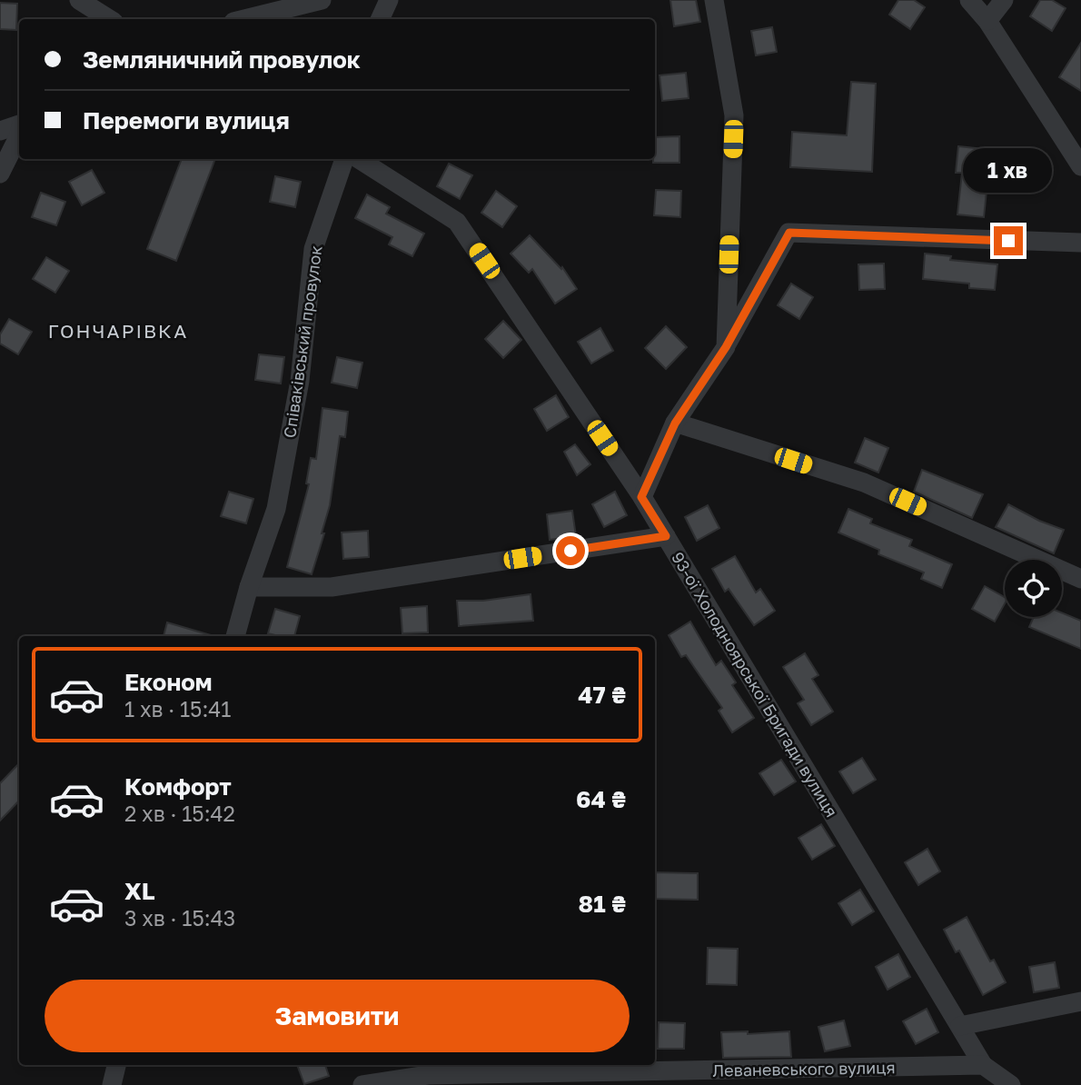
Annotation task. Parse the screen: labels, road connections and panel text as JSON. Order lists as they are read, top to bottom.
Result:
{
  "streets": {
    "street": ["Співаківський провулок", "93-ої Холодноярської Бригади вулиця", "Леваневського вулиця"]
  },
  "crossings": [
    ["93-ої Холодноярської Бригади вулиця", "Леваневського вулиця"]
  ],
  "districts": ["ГОНЧАРІВКА"],
  "page": {
    "banner": ["Земляничний провулок", "Перемоги вулиця"],
    "bubble": "1 хв",
    "list": [
      {
        "name": "Економ",
        "note": "1 хв · 15:41",
        "value": "47 ₴"
      },
      {
        "name": "Комфорт",
        "note": "2 хв · 15:42",
        "value": "64 ₴"
      },
      {
        "name": "XL",
        "note": "3 хв · 15:43",
        "value": "81 ₴"
      }
    ],
    "buttons": "Замовити"
  }
}
